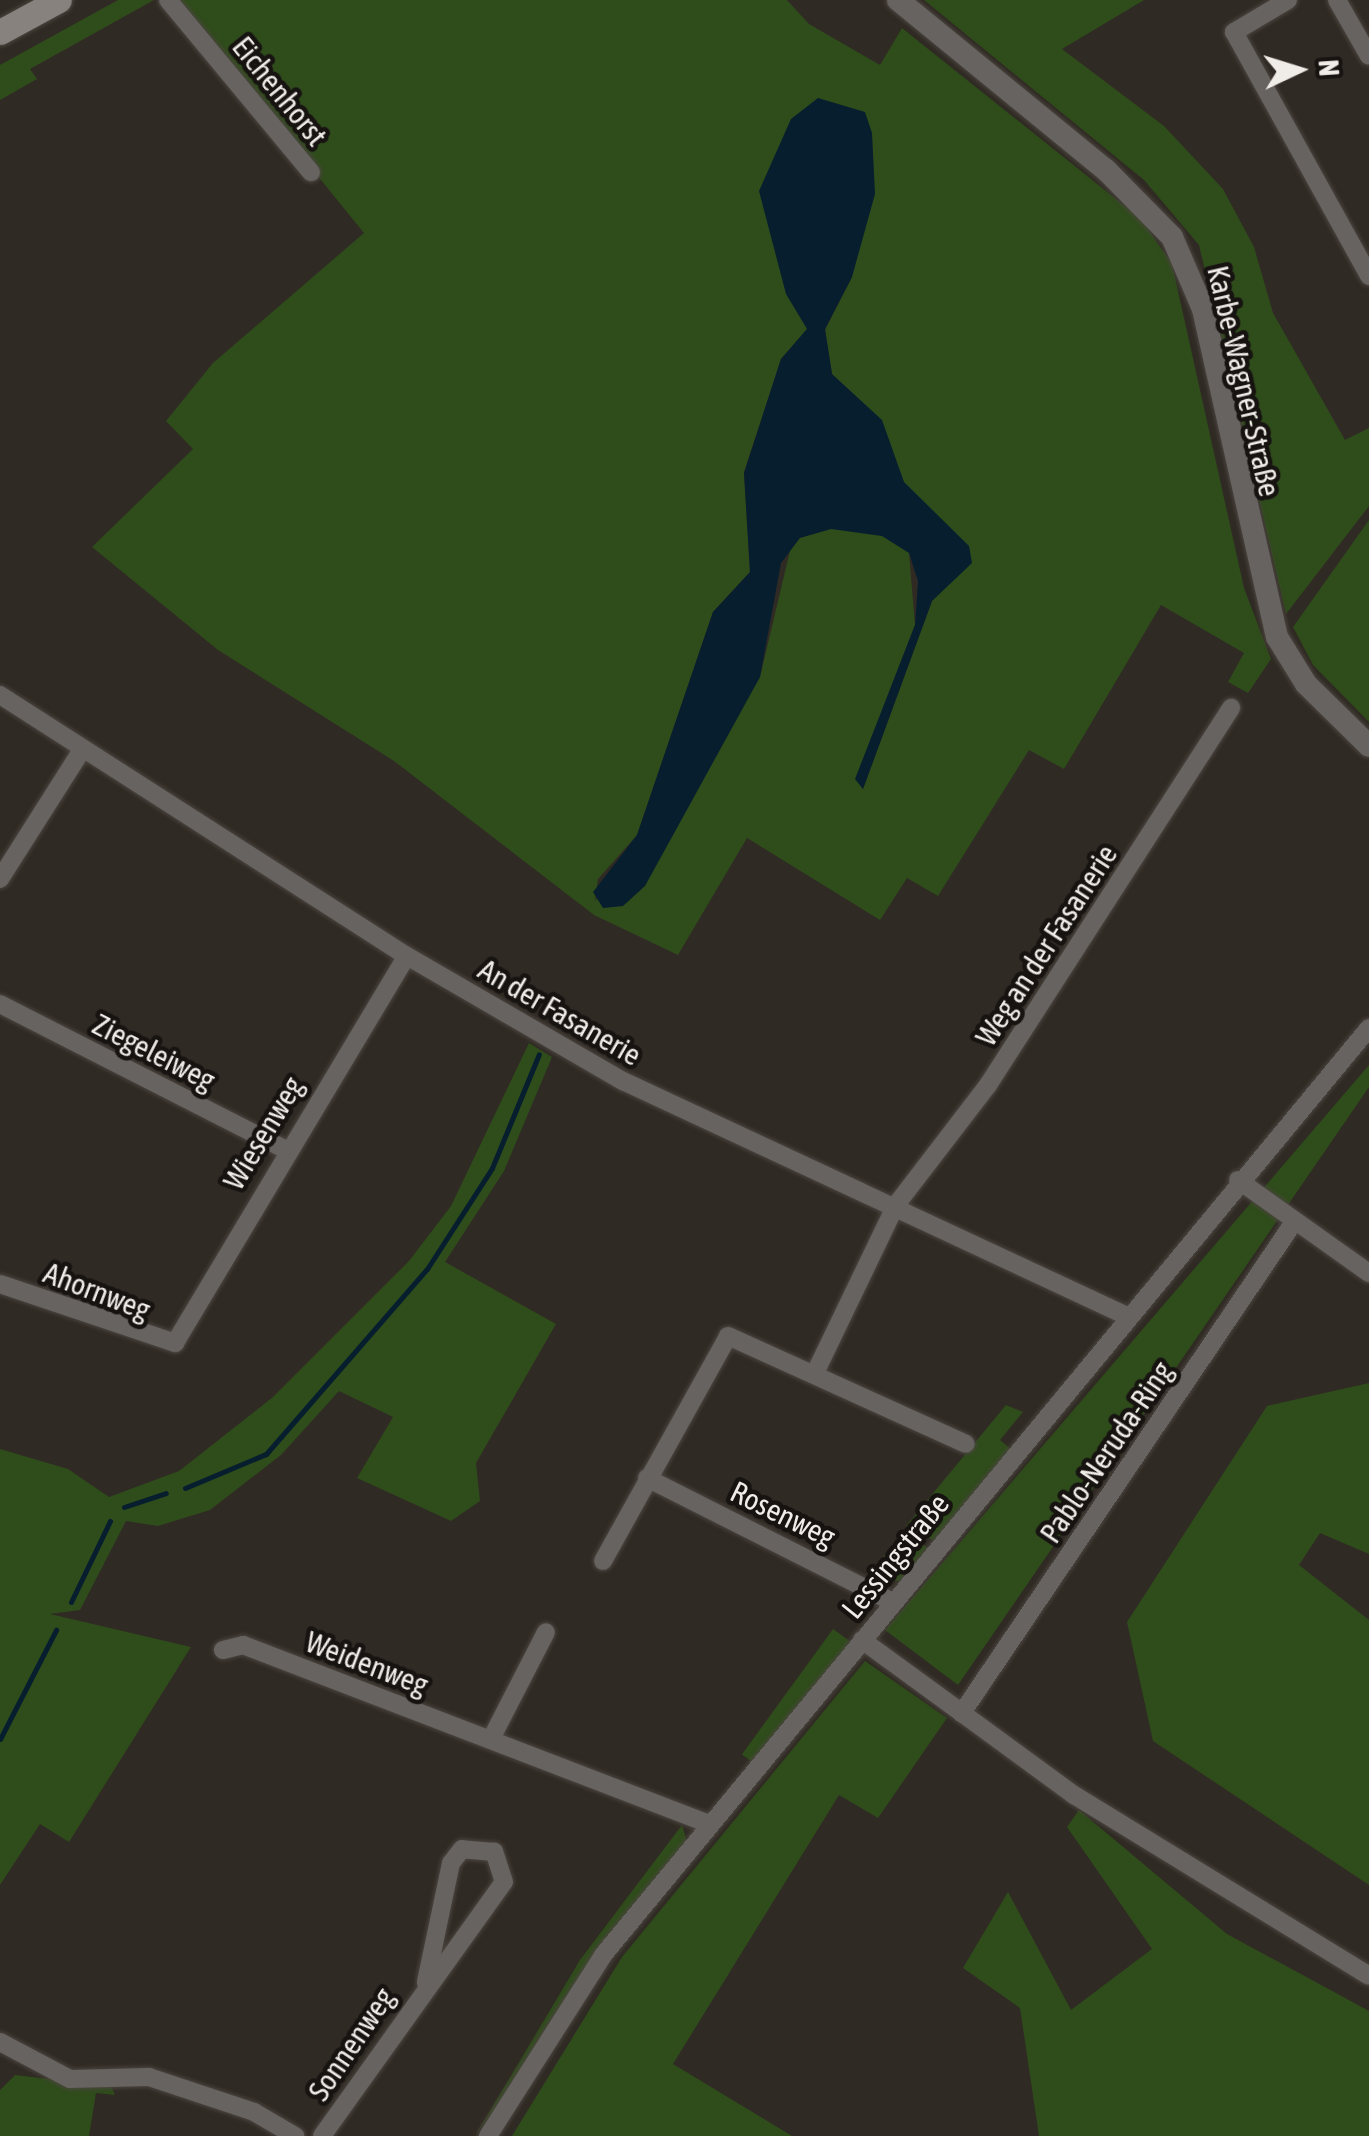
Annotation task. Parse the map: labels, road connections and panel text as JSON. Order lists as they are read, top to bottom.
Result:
{
  "streets": {
    "street": [
      "Eichenhorst",
      "Karbe-Wagner-Straße",
      "Weg an der Fasanerie",
      "An der Fasanerie",
      "Ziegeleiweg",
      "Wiesenweg",
      "Ahornweg",
      "Pablo-Neruda-Ring",
      "Rosenweg",
      "Lessingstraße",
      "Weidenweg",
      "Sonnenweg"
    ]
  },
  "crossings": [
    ["Weg an der Fasanerie", "An der Fasanerie"],
    ["An der Fasanerie", "Wiesenweg"],
    ["An der Fasanerie", "Lessingstraße"],
    ["Ziegeleiweg", "Wiesenweg"],
    ["Wiesenweg", "Ahornweg"],
    ["Rosenweg", "Lessingstraße"],
    ["Lessingstraße", "Weidenweg"]
  ],
  "north": "right"
}
